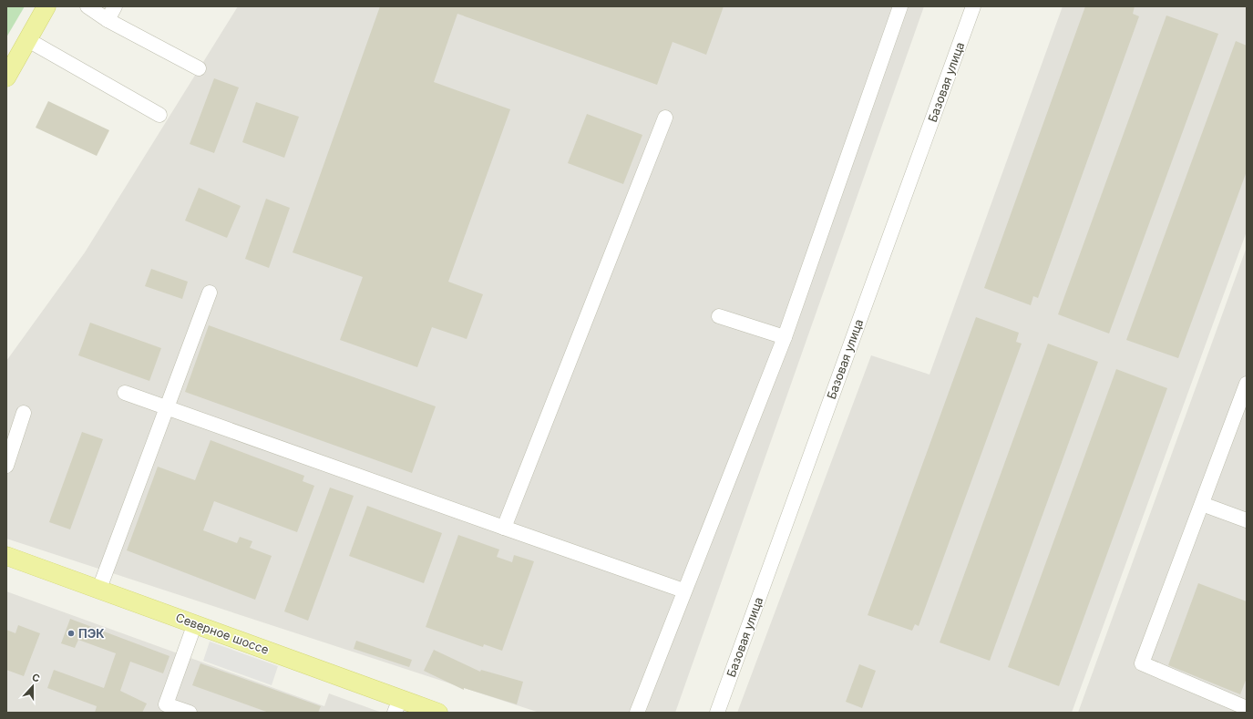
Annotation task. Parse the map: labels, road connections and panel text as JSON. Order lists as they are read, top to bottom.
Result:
{
  "streets": {
    "main road": ["Северное шоссе"],
    "street": ["Базовая улица"]
  },
  "places": ["ПЭК"],
  "north": "top"
}
